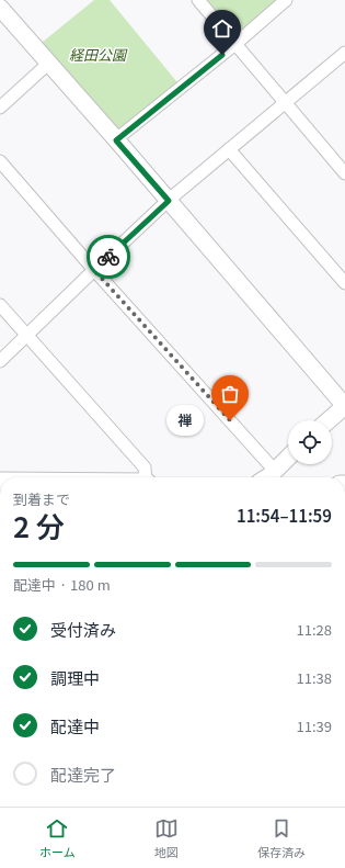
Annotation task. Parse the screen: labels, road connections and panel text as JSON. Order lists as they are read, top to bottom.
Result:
{
  "parks": ["経田公園"],
  "places": ["禅"],
  "page": {
    "bubble": "禅",
    "heading": ["2 分", "到着まで", "11:54–11:59"],
    "bar": "配達中 · 180 m",
    "list": [
      ["受付済み", "11:28"],
      ["調理中", "11:38"],
      ["配達中", "11:39"],
      "配達完了"
    ],
    "tabs": ["ホーム", "地図", "保存済み"]
  }
}
